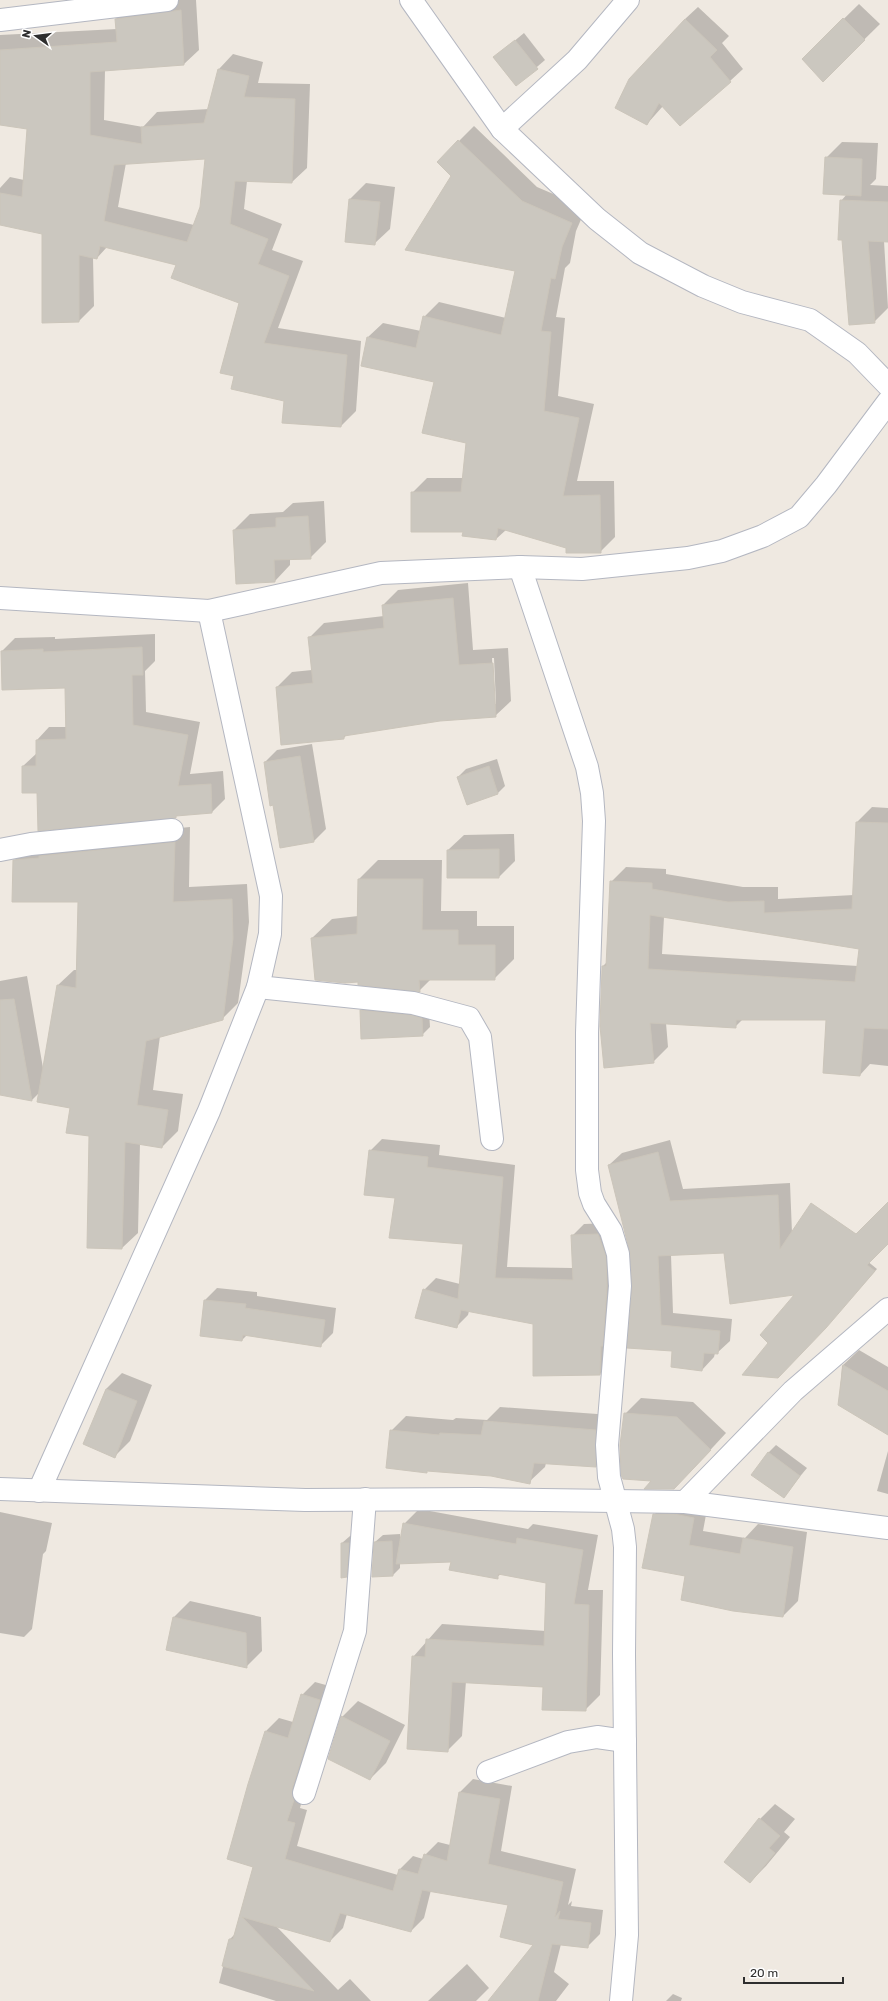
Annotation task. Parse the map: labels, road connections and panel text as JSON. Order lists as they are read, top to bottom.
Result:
{
  "scale_bar": "20 m",
  "north": "left"
}
